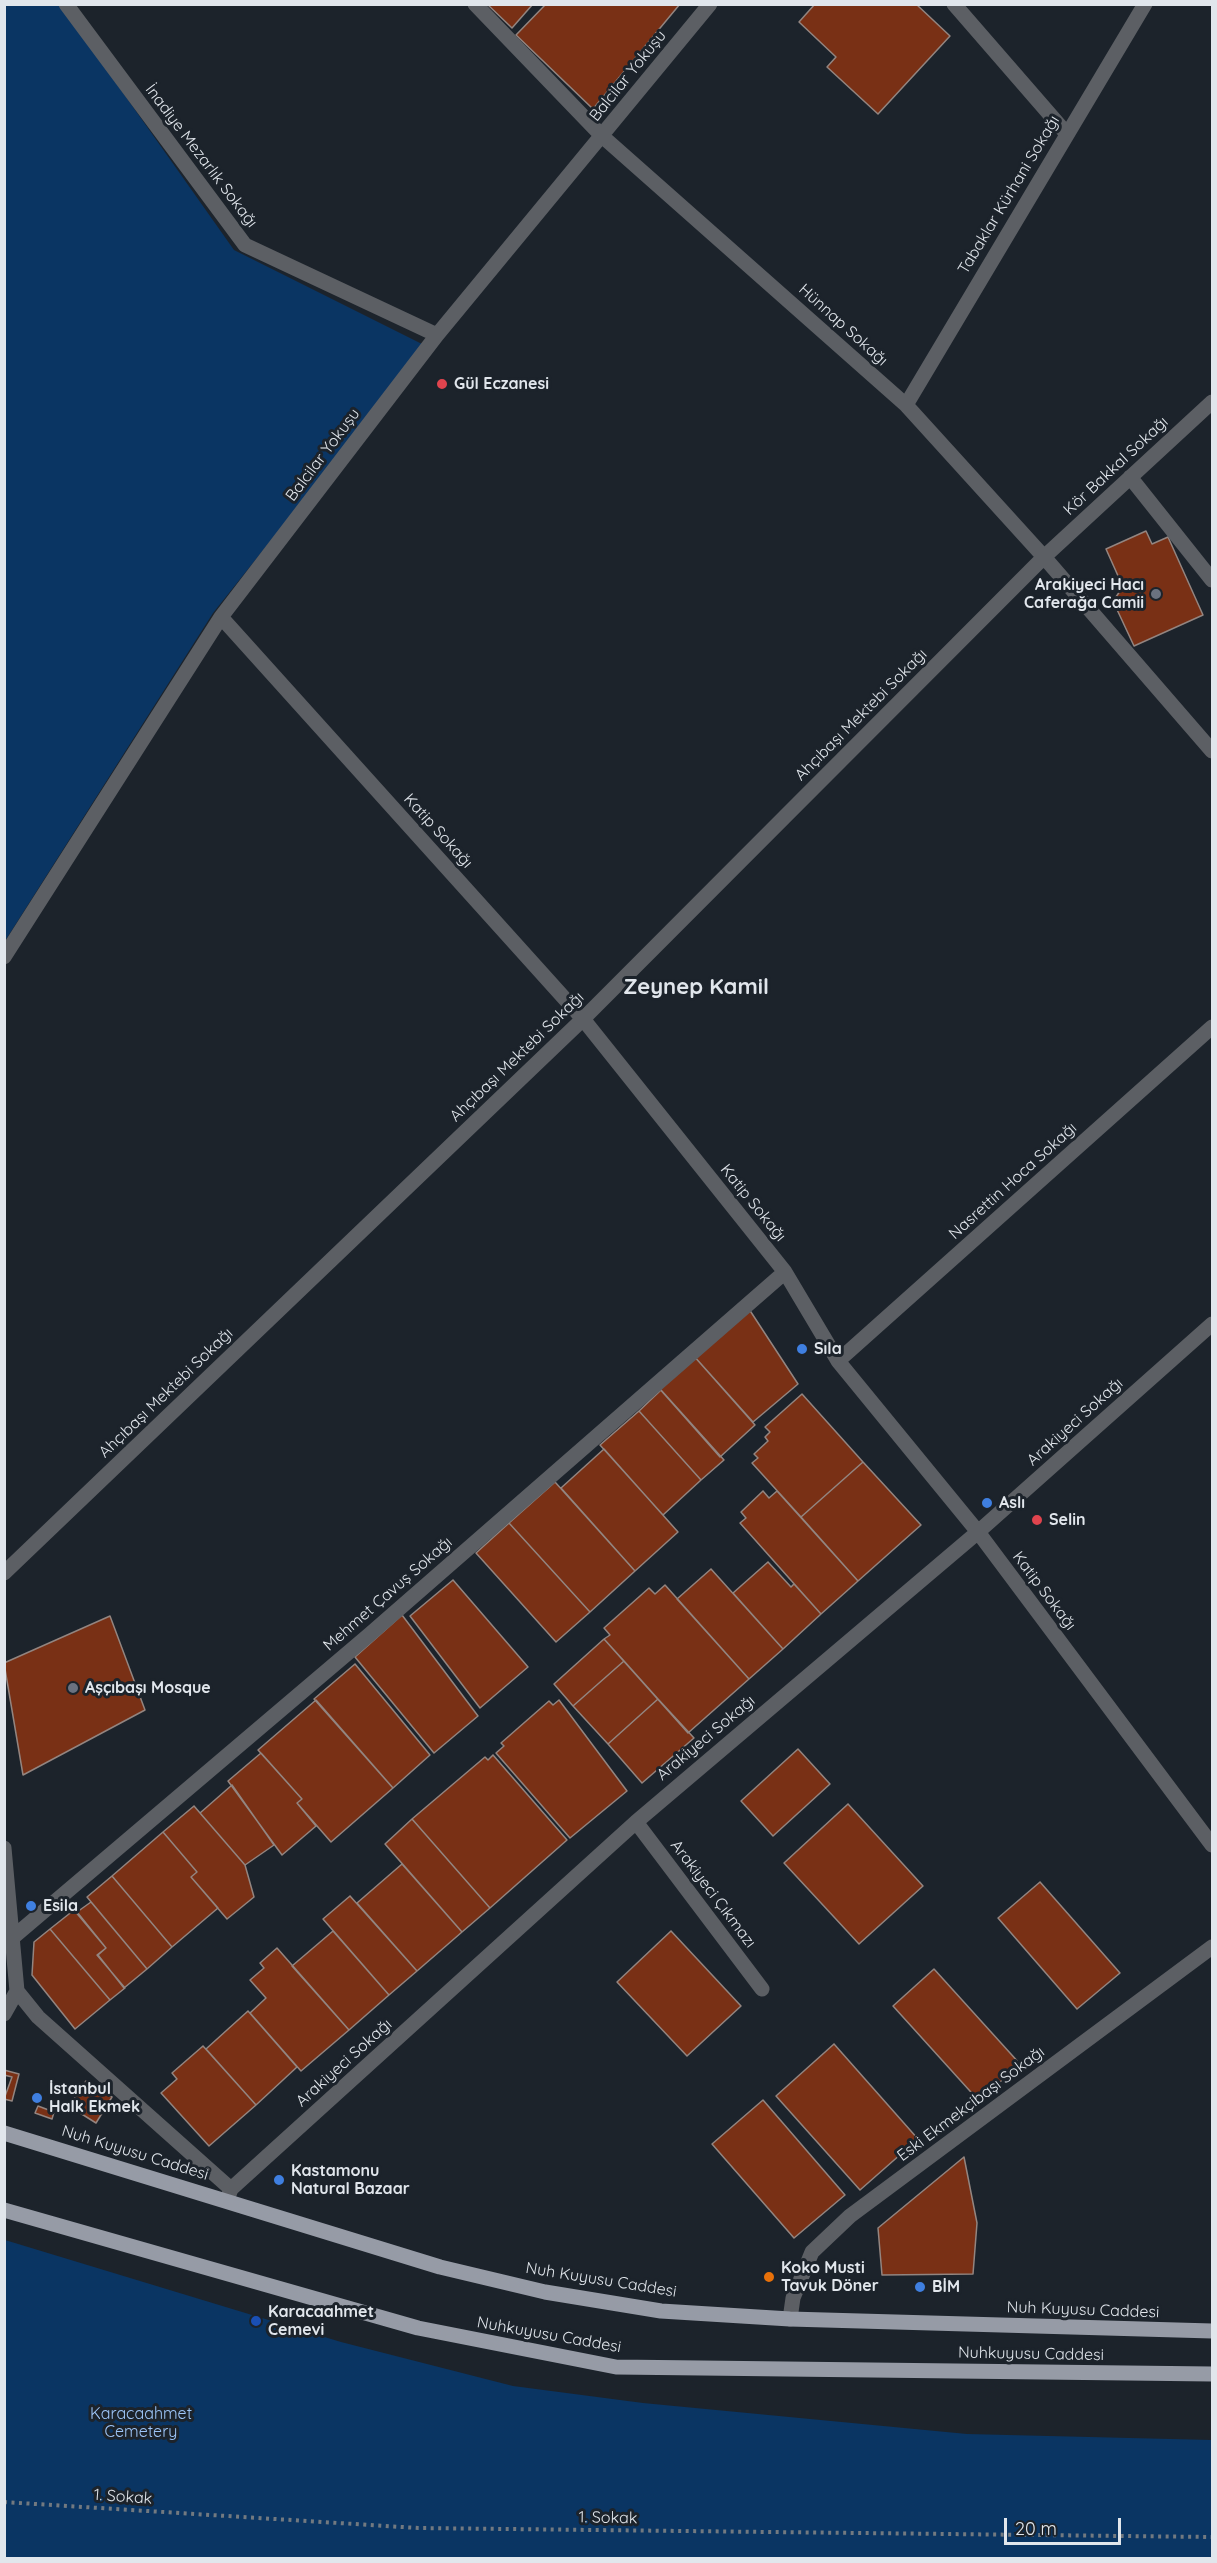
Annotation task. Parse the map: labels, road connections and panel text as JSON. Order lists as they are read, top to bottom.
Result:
{
  "streets": {
    "main road": ["Nuh Kuyusu Caddesi", "Nuhkuyusu Caddesi"],
    "street": [
      "Balcilar Yokuşu",
      "İnadiye Mezarlık Sokağı",
      "Tabaklar Kürhani Sokağı",
      "Hünnap Sokağı",
      "Kör Bakkal Sokağı",
      "Ahçıbaşı Mektebi Sokağı",
      "Katip Sokağı",
      "Nasrettin Hoca Sokağı",
      "Arakiyeci Sokağı",
      "Mehmet Çavuş Sokağı",
      "Arakiyeci Çıkmazı",
      "Eski Ekmekçibaşı Sokağı"
    ],
    "path": ["1. Sokak"]
  },
  "crossings": [
    ["Balcilar Yokuşu", "İnadiye Mezarlık Sokağı"],
    ["Balcilar Yokuşu", "Hünnap Sokağı"],
    ["Balcilar Yokuşu", "Katip Sokağı"],
    ["Tabaklar Kürhani Sokağı", "Hünnap Sokağı"],
    ["Hünnap Sokağı", "Kör Bakkal Sokağı"],
    ["Hünnap Sokağı", "Ahçıbaşı Mektebi Sokağı"],
    ["Kör Bakkal Sokağı", "Ahçıbaşı Mektebi Sokağı"],
    ["Ahçıbaşı Mektebi Sokağı", "Katip Sokağı"],
    ["Katip Sokağı", "Nasrettin Hoca Sokağı"],
    ["Katip Sokağı", "Arakiyeci Sokağı"],
    ["Katip Sokağı", "Mehmet Çavuş Sokağı"],
    ["Arakiyeci Sokağı", "Arakiyeci Çıkmazı"],
    ["Arakiyeci Sokağı", "Nuh Kuyusu Caddesi"],
    ["Eski Ekmekçibaşı Sokağı", "Nuh Kuyusu Caddesi"]
  ],
  "districts": ["Zeynep Kamil"],
  "parks": ["Karacaahmet Cemetery"],
  "places": [
    "Gül Eczanesi",
    "Arakiyeci Hacı Caferağa Camii",
    "Sıla",
    "Aslı",
    "Selin",
    "Aşçıbaşı Mosque",
    "Esila",
    "İstanbul Halk Ekmek",
    "Kastamonu Natural Bazaar",
    "Koko Musti Tavuk Döner",
    "BİM",
    "Karacaahmet Cemevi"
  ],
  "scale_bar": "20 m"
}
